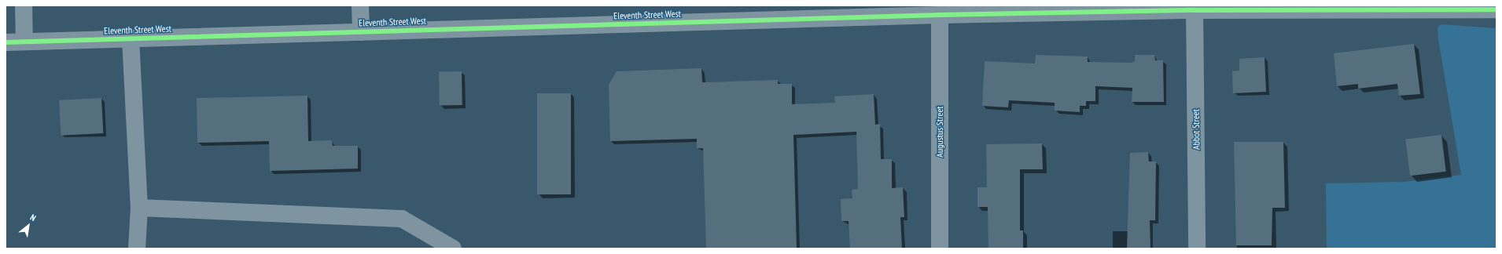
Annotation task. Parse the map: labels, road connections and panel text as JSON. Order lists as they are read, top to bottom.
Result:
{
  "streets": {
    "street": ["Eleventh Street West", "Abbot Street", "Augustus Street"]
  },
  "crossings": [
    ["Eleventh Street West", "Abbot Street"],
    ["Eleventh Street West", "Augustus Street"]
  ],
  "north": "top right"
}
